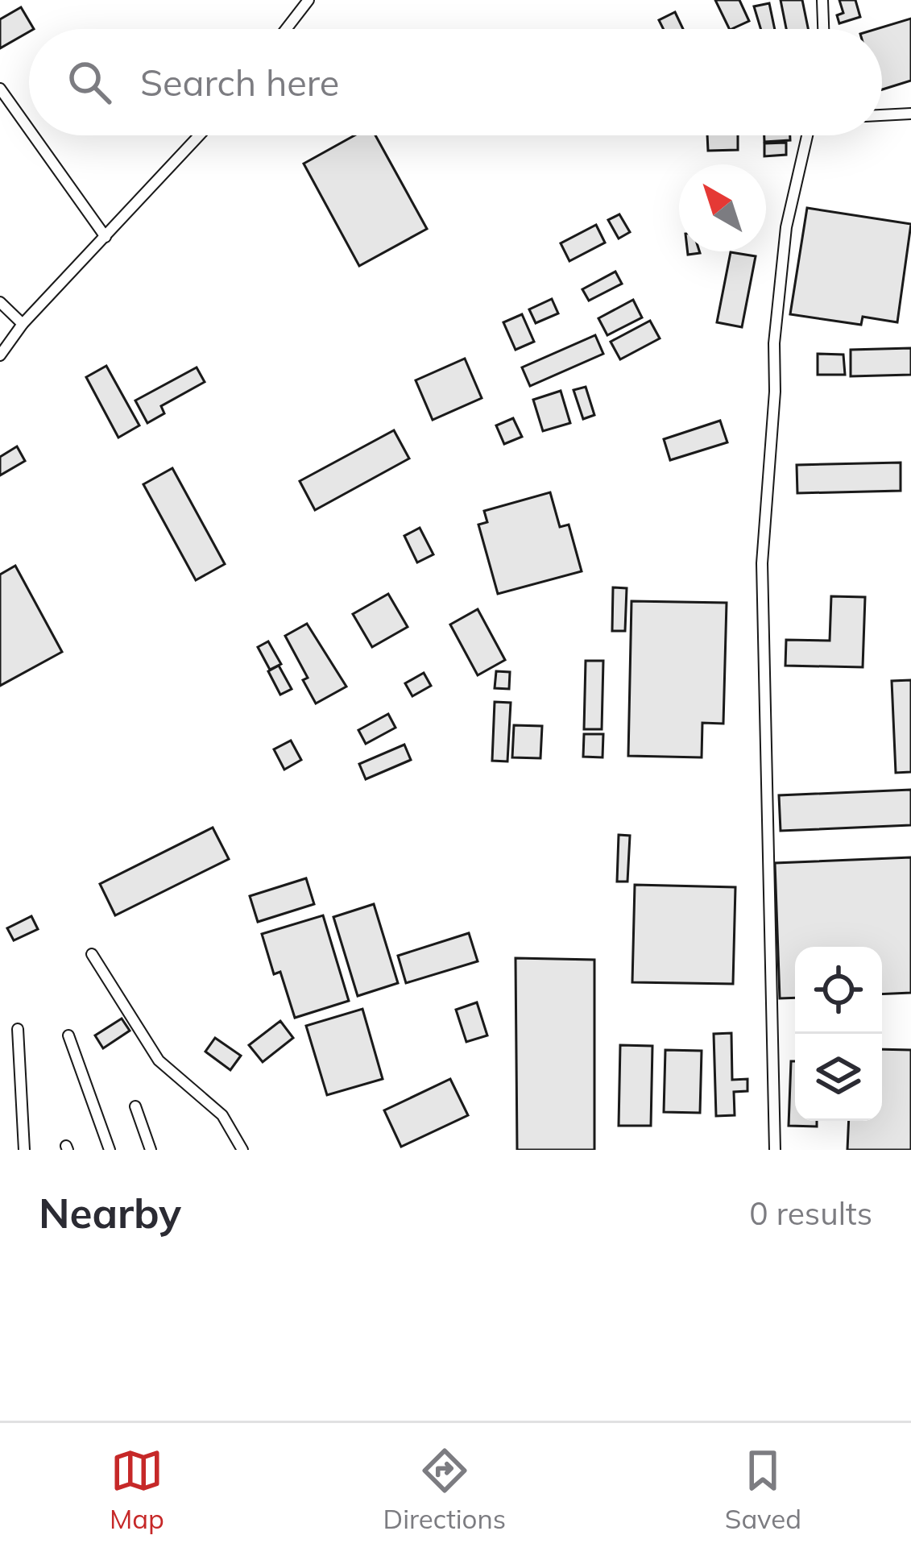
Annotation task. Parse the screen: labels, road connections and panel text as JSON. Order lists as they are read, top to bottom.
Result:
{
  "north": "top left",
  "page": {
    "search": "Search here",
    "heading": ["Nearby", "0 results"],
    "nav": ["Map", "Directions", "Saved"]
  }
}
